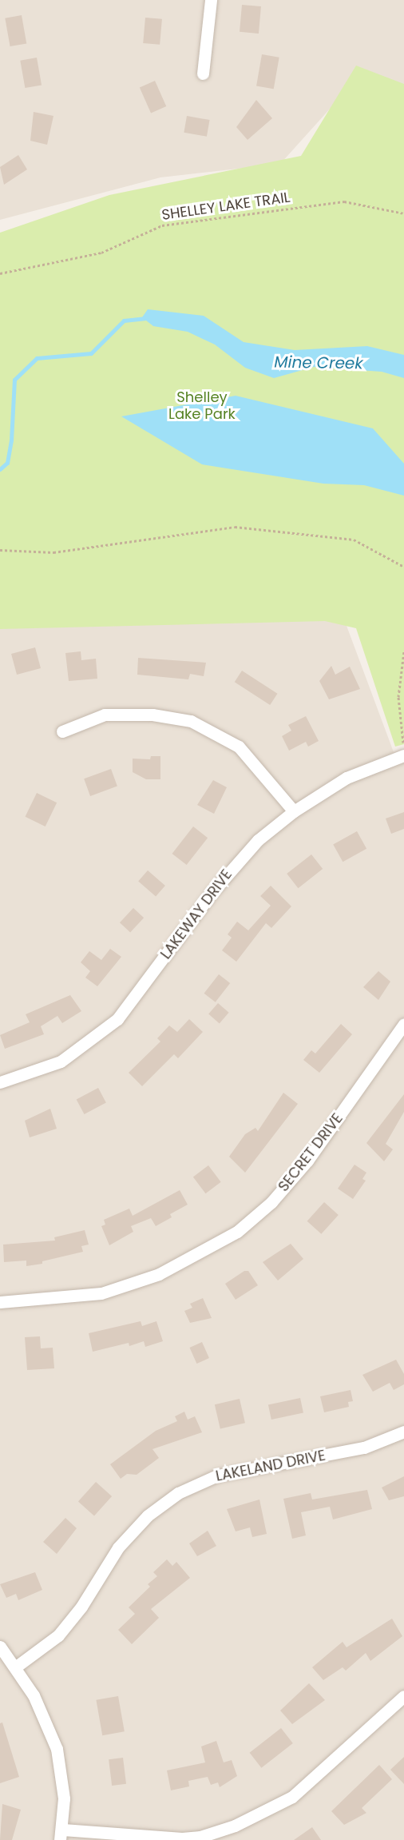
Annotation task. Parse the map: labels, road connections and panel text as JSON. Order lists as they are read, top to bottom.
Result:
{
  "streets": {
    "street": ["LAKEWAY DRIVE", "SECRET DRIVE", "LAKELAND DRIVE"],
    "path": ["SHELLEY LAKE TRAIL"]
  },
  "water": ["Mine Creek"],
  "parks": ["Shelley Lake Park"]
}
